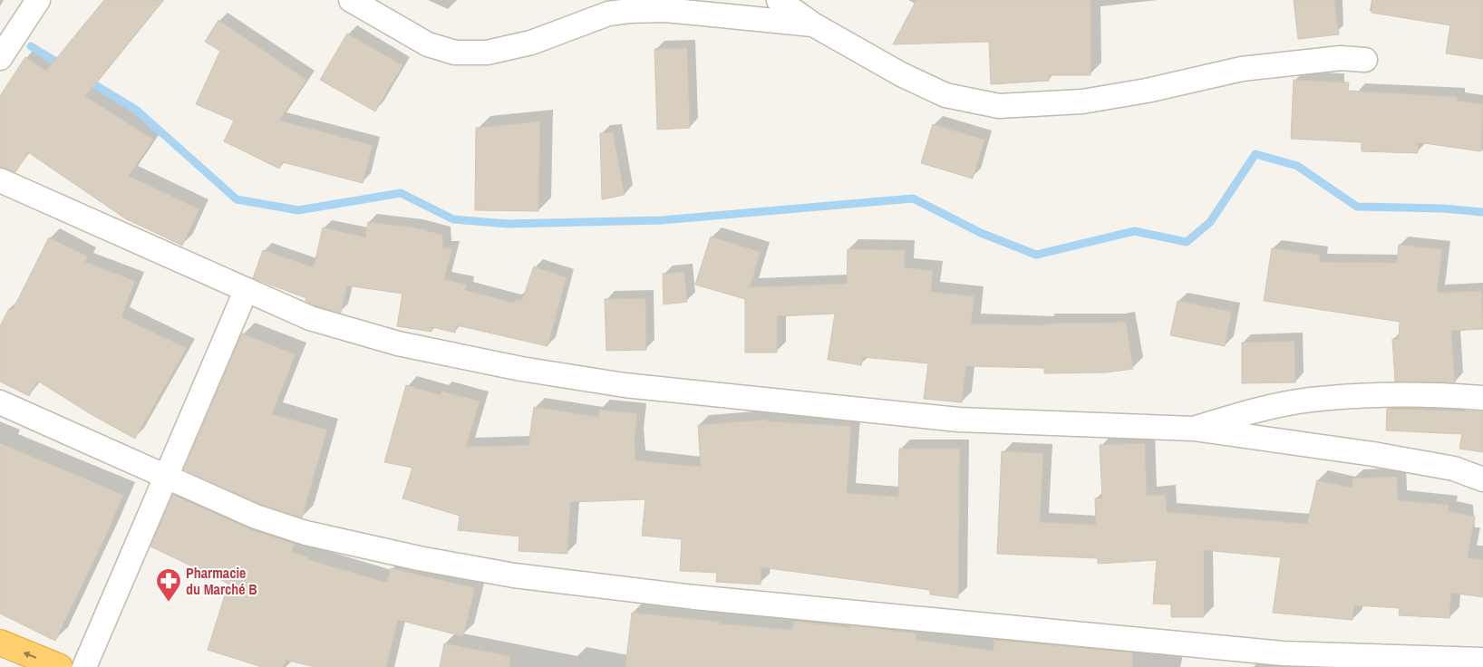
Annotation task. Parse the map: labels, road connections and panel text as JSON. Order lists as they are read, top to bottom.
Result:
{
  "places": {
    "pharmacy": ["Pharmacie du Marché B"]
  }
}
